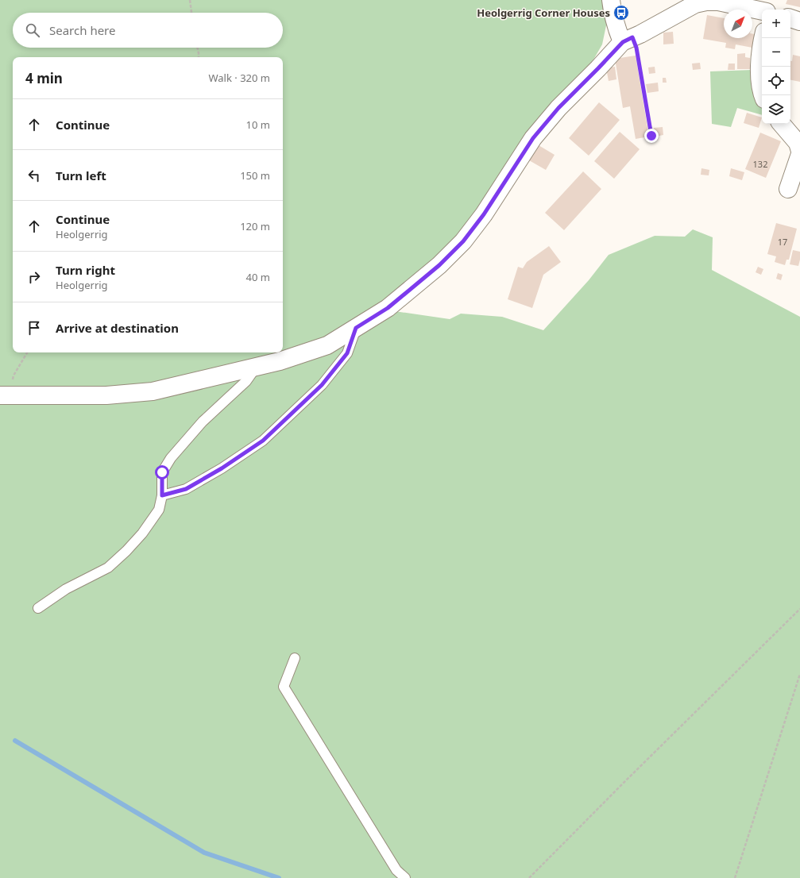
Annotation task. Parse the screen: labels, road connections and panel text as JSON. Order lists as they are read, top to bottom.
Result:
{
  "places": {
    "bus stop": ["Heolgerrig Corner Houses"]
  },
  "house_numbers": ["132", "17"],
  "north": "top right",
  "page": {
    "map_buttons": ["+", "−"],
    "search": "Search here",
    "heading": ["4 min", "Walk · 320 m"],
    "list": [
      ["Continue", "10 m"],
      ["Turn left", "150 m"],
      ["Continue", "Heolgerrig", "120 m"],
      ["Turn right", "Heolgerrig", "40 m"],
      "Arrive at destination"
    ]
  }
}
